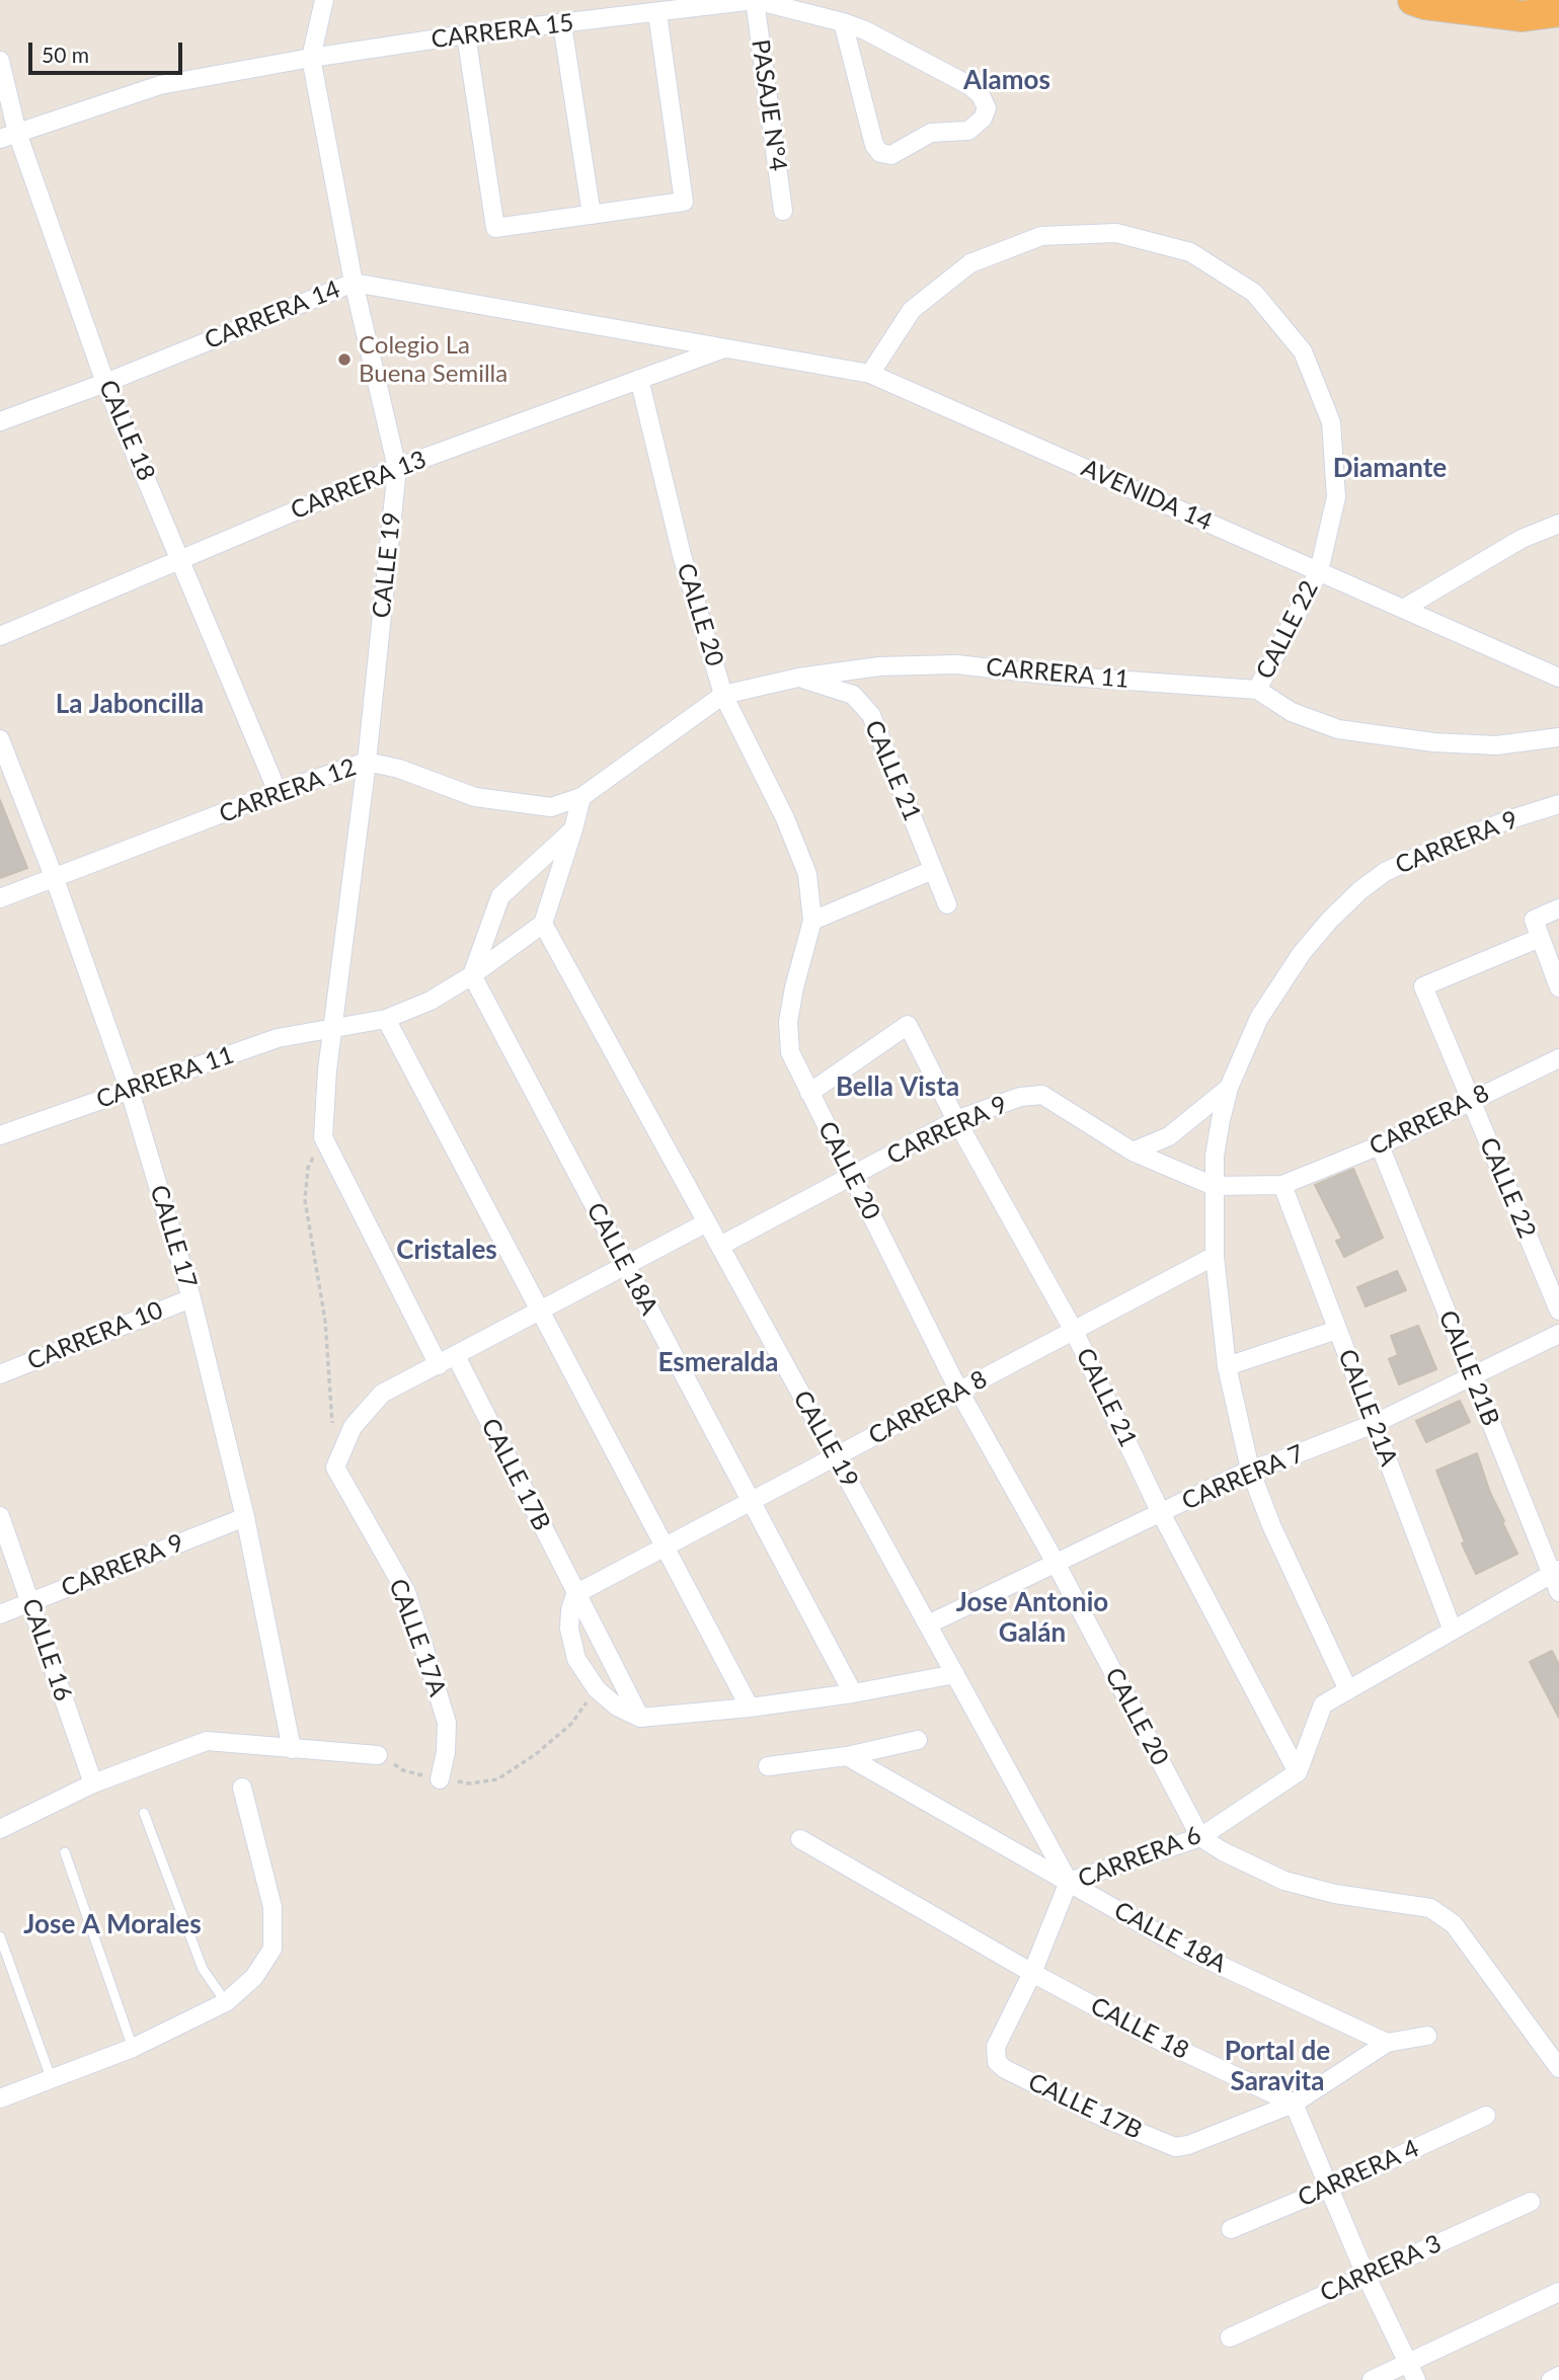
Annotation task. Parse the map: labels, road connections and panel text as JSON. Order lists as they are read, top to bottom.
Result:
{
  "streets": {
    "street": [
      "CARRERA 15",
      "PASAJE N°4",
      "CARRERA 14",
      "CALLE 18",
      "CARRERA 13",
      "AVENIDA 14",
      "CALLE 19",
      "CALLE 20",
      "CALLE 22",
      "CARRERA 11",
      "CALLE 21",
      "CARRERA 12",
      "CARRERA 9",
      "CARRERA 8",
      "CALLE 17",
      "CALLE 18A",
      "CARRERA 10",
      "CALLE 21B",
      "CALLE 21A",
      "CALLE 17B",
      "CARRERA 7",
      "CALLE 17A",
      "CALLE 16",
      "CARRERA 6",
      "CARRERA 4",
      "CARRERA 3"
    ]
  },
  "crossings": [
    ["CARRERA 15", "PASAJE N°4"],
    ["CARRERA 15", "CALLE 18"],
    ["CARRERA 15", "CALLE 19"],
    ["CARRERA 14", "CALLE 18"],
    ["CARRERA 14", "CARRERA 13"],
    ["CARRERA 14", "AVENIDA 14"],
    ["CARRERA 14", "CALLE 19"],
    ["CALLE 18", "CARRERA 13"],
    ["CALLE 18", "CARRERA 12"],
    ["CALLE 18", "CALLE 17B"],
    ["CALLE 18", "CARRERA 6"],
    ["CARRERA 13", "AVENIDA 14"],
    ["CARRERA 13", "CALLE 19"],
    ["CARRERA 13", "CALLE 20"],
    ["AVENIDA 14", "CALLE 22"],
    ["CALLE 19", "CARRERA 11"],
    ["CALLE 19", "CARRERA 12"],
    ["CALLE 19", "CARRERA 9"],
    ["CALLE 19", "CARRERA 8"],
    ["CALLE 19", "CALLE 18A"],
    ["CALLE 19", "CARRERA 7"],
    ["CALLE 19", "CARRERA 6"],
    ["CALLE 20", "CARRERA 11"],
    ["CALLE 20", "CALLE 21"],
    ["CALLE 20", "CARRERA 9"],
    ["CALLE 20", "CARRERA 8"],
    ["CALLE 20", "CARRERA 7"],
    ["CALLE 20", "CARRERA 6"],
    ["CALLE 22", "CARRERA 11"],
    ["CALLE 22", "CARRERA 8"],
    ["CARRERA 11", "CALLE 21"],
    ["CARRERA 11", "CARRERA 12"],
    ["CARRERA 11", "CALLE 17"],
    ["CARRERA 11", "CALLE 18A"],
    ["CALLE 21", "CARRERA 9"],
    ["CALLE 21", "CARRERA 8"],
    ["CALLE 21", "CARRERA 7"],
    ["CALLE 21", "CARRERA 6"],
    ["CARRERA 12", "CALLE 17"],
    ["CARRERA 9", "CARRERA 8"],
    ["CARRERA 9", "CALLE 17"],
    ["CARRERA 9", "CALLE 16"],
    ["CARRERA 8", "CALLE 18A"],
    ["CARRERA 8", "CALLE 21B"],
    ["CARRERA 8", "CALLE 21A"],
    ["CARRERA 8", "CALLE 17B"],
    ["CALLE 17", "CARRERA 10"],
    ["CALLE 18A", "CARRERA 6"],
    ["CALLE 21B", "CARRERA 7"],
    ["CALLE 21A", "CARRERA 7"],
    ["CALLE 17B", "CARRERA 6"]
  ],
  "districts": [
    "Alamos",
    "Diamante",
    "La Jaboncilla",
    "Bella Vista",
    "Cristales",
    "Esmeralda",
    "Jose Antonio Galán",
    "Jose A Morales",
    "Portal de Saravita"
  ],
  "places": ["Colegio La Buena Semilla"],
  "scale_bar": "50 m"
}
